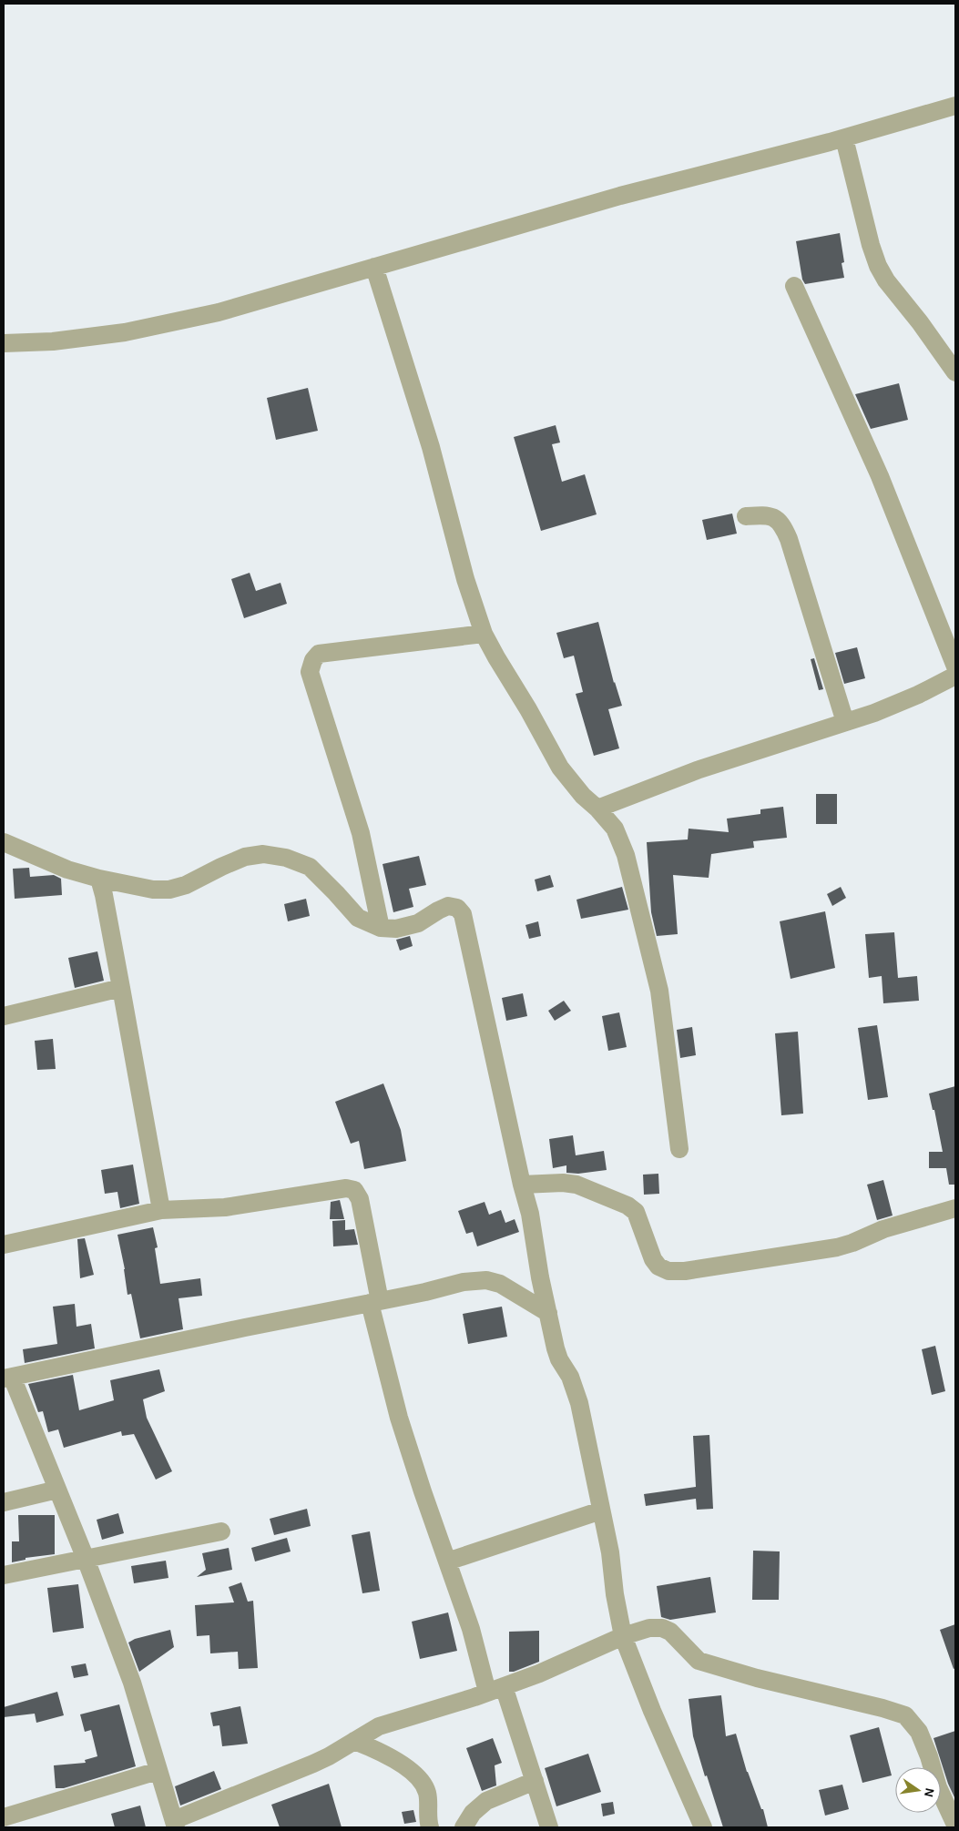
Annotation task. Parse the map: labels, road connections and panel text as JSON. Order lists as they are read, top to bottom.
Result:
{
  "north": "right"
}
